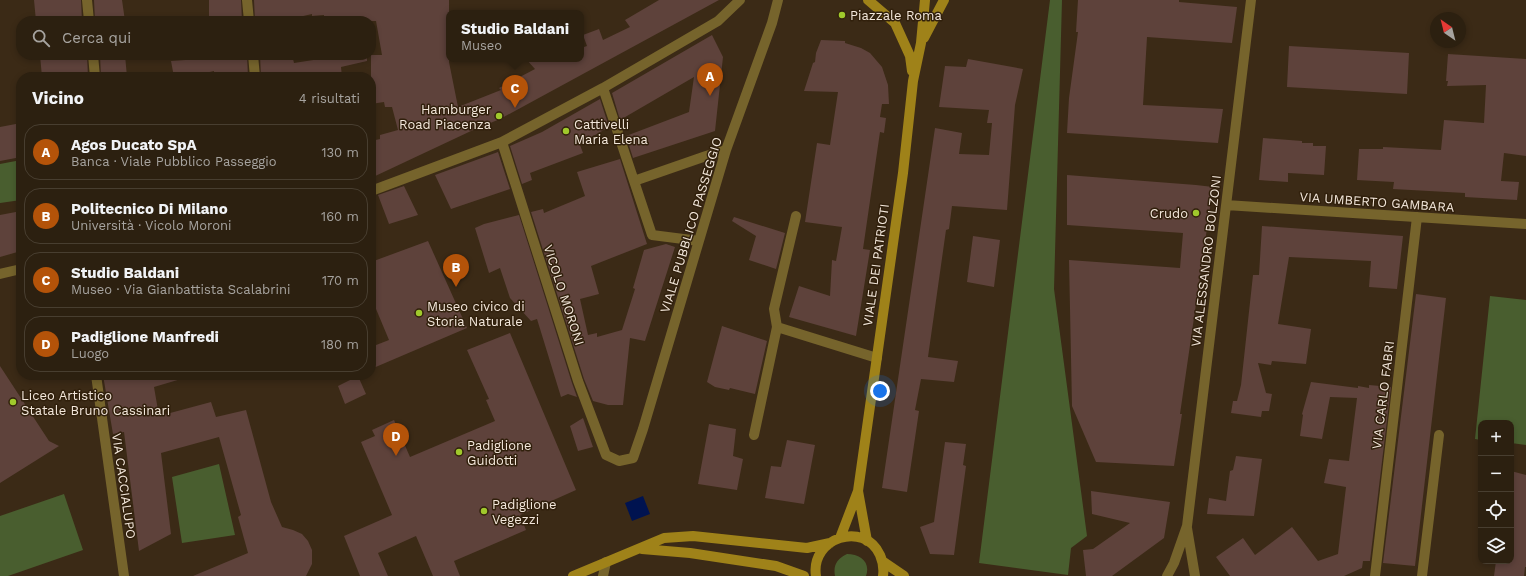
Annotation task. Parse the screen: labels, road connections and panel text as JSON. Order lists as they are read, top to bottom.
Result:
{
  "streets": {
    "main road": ["VIALE DEI PATRIOTI"],
    "street": [
      "VIA UMBERTO GAMBARA",
      "VIALE PUBBLICO PASSEGGIO",
      "VIA ALESSANDRO BOLZONI",
      "VICOLO MORONI",
      "VIA CARLO FABRI",
      "VIA CACCIALUPO"
    ]
  },
  "crossings": [
    ["VIA UMBERTO GAMBARA", "VIA ALESSANDRO BOLZONI"],
    ["VIA UMBERTO GAMBARA", "VIA CARLO FABRI"],
    ["VIALE PUBBLICO PASSEGGIO", "VICOLO MORONI"]
  ],
  "places": [
    "Piazzale Roma",
    "Hamburger Road Piacenza",
    "Cattivelli Maria Elena",
    "Crudo",
    "Museo civico di Storia Naturale",
    "Liceo Artistico Statale Bruno Cassinari",
    "Padiglione Guidotti",
    "Padiglione Vegezzi"
  ],
  "north": "top left",
  "page": {
    "popup": ["Studio Baldani", "Museo"],
    "search": "Cerca qui",
    "pins": [
      "A",
      "C",
      "B",
      "D"
    ],
    "heading": ["Vicino", "4 risultati"],
    "list": [
      {
        "mark": "A",
        "name": "Agos Ducato SpA",
        "note": "Banca · Viale Pubblico Passeggio",
        "value": "130 m"
      },
      {
        "mark": "B",
        "name": "Politecnico Di Milano",
        "note": "Università · Vicolo Moroni",
        "value": "160 m"
      },
      {
        "mark": "C",
        "name": "Studio Baldani",
        "note": "Museo · Via Gianbattista Scalabrini",
        "value": "170 m"
      },
      {
        "mark": "D",
        "name": "Padiglione Manfredi",
        "note": "Luogo",
        "value": "180 m"
      }
    ],
    "map_buttons": ["+", "−"]
  }
}
